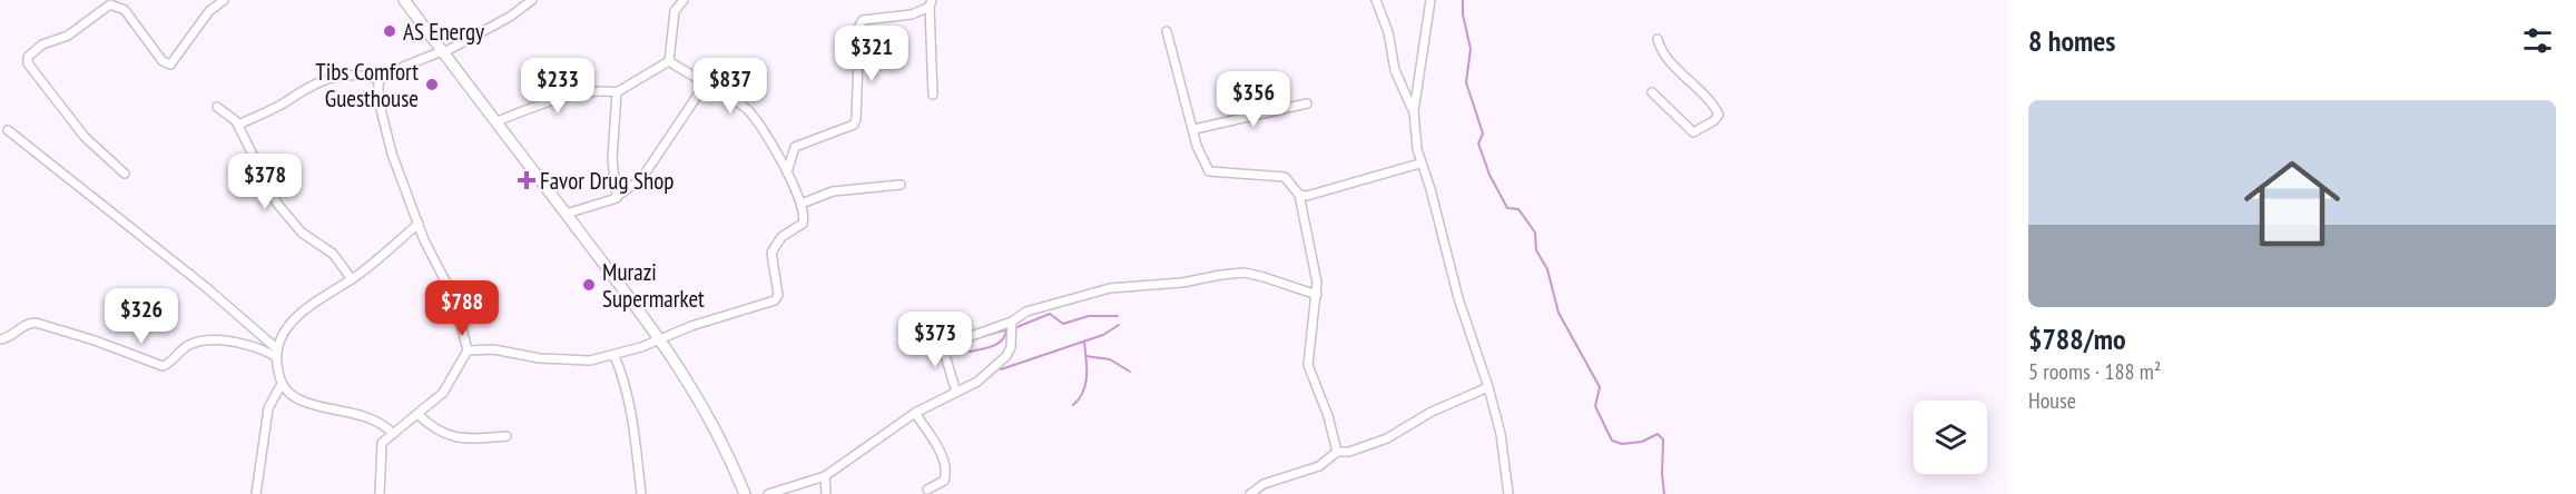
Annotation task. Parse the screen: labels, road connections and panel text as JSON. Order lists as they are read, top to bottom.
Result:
{
  "places": {
    "other": ["AS Energy", "Tibs Comfort Guesthouse", "Murazi Supermarket"],
    "health": ["Favor Drug Shop"]
  },
  "page": {
    "heading": "8 homes",
    "price": [
      "$321",
      "$233",
      "$837",
      "$356",
      "$378",
      "$788",
      "$326",
      "$373"
    ],
    "list": [
      {
        "name": "$788/mo",
        "note": "5 rooms · 188 m² · House"
      }
    ]
  }
}
